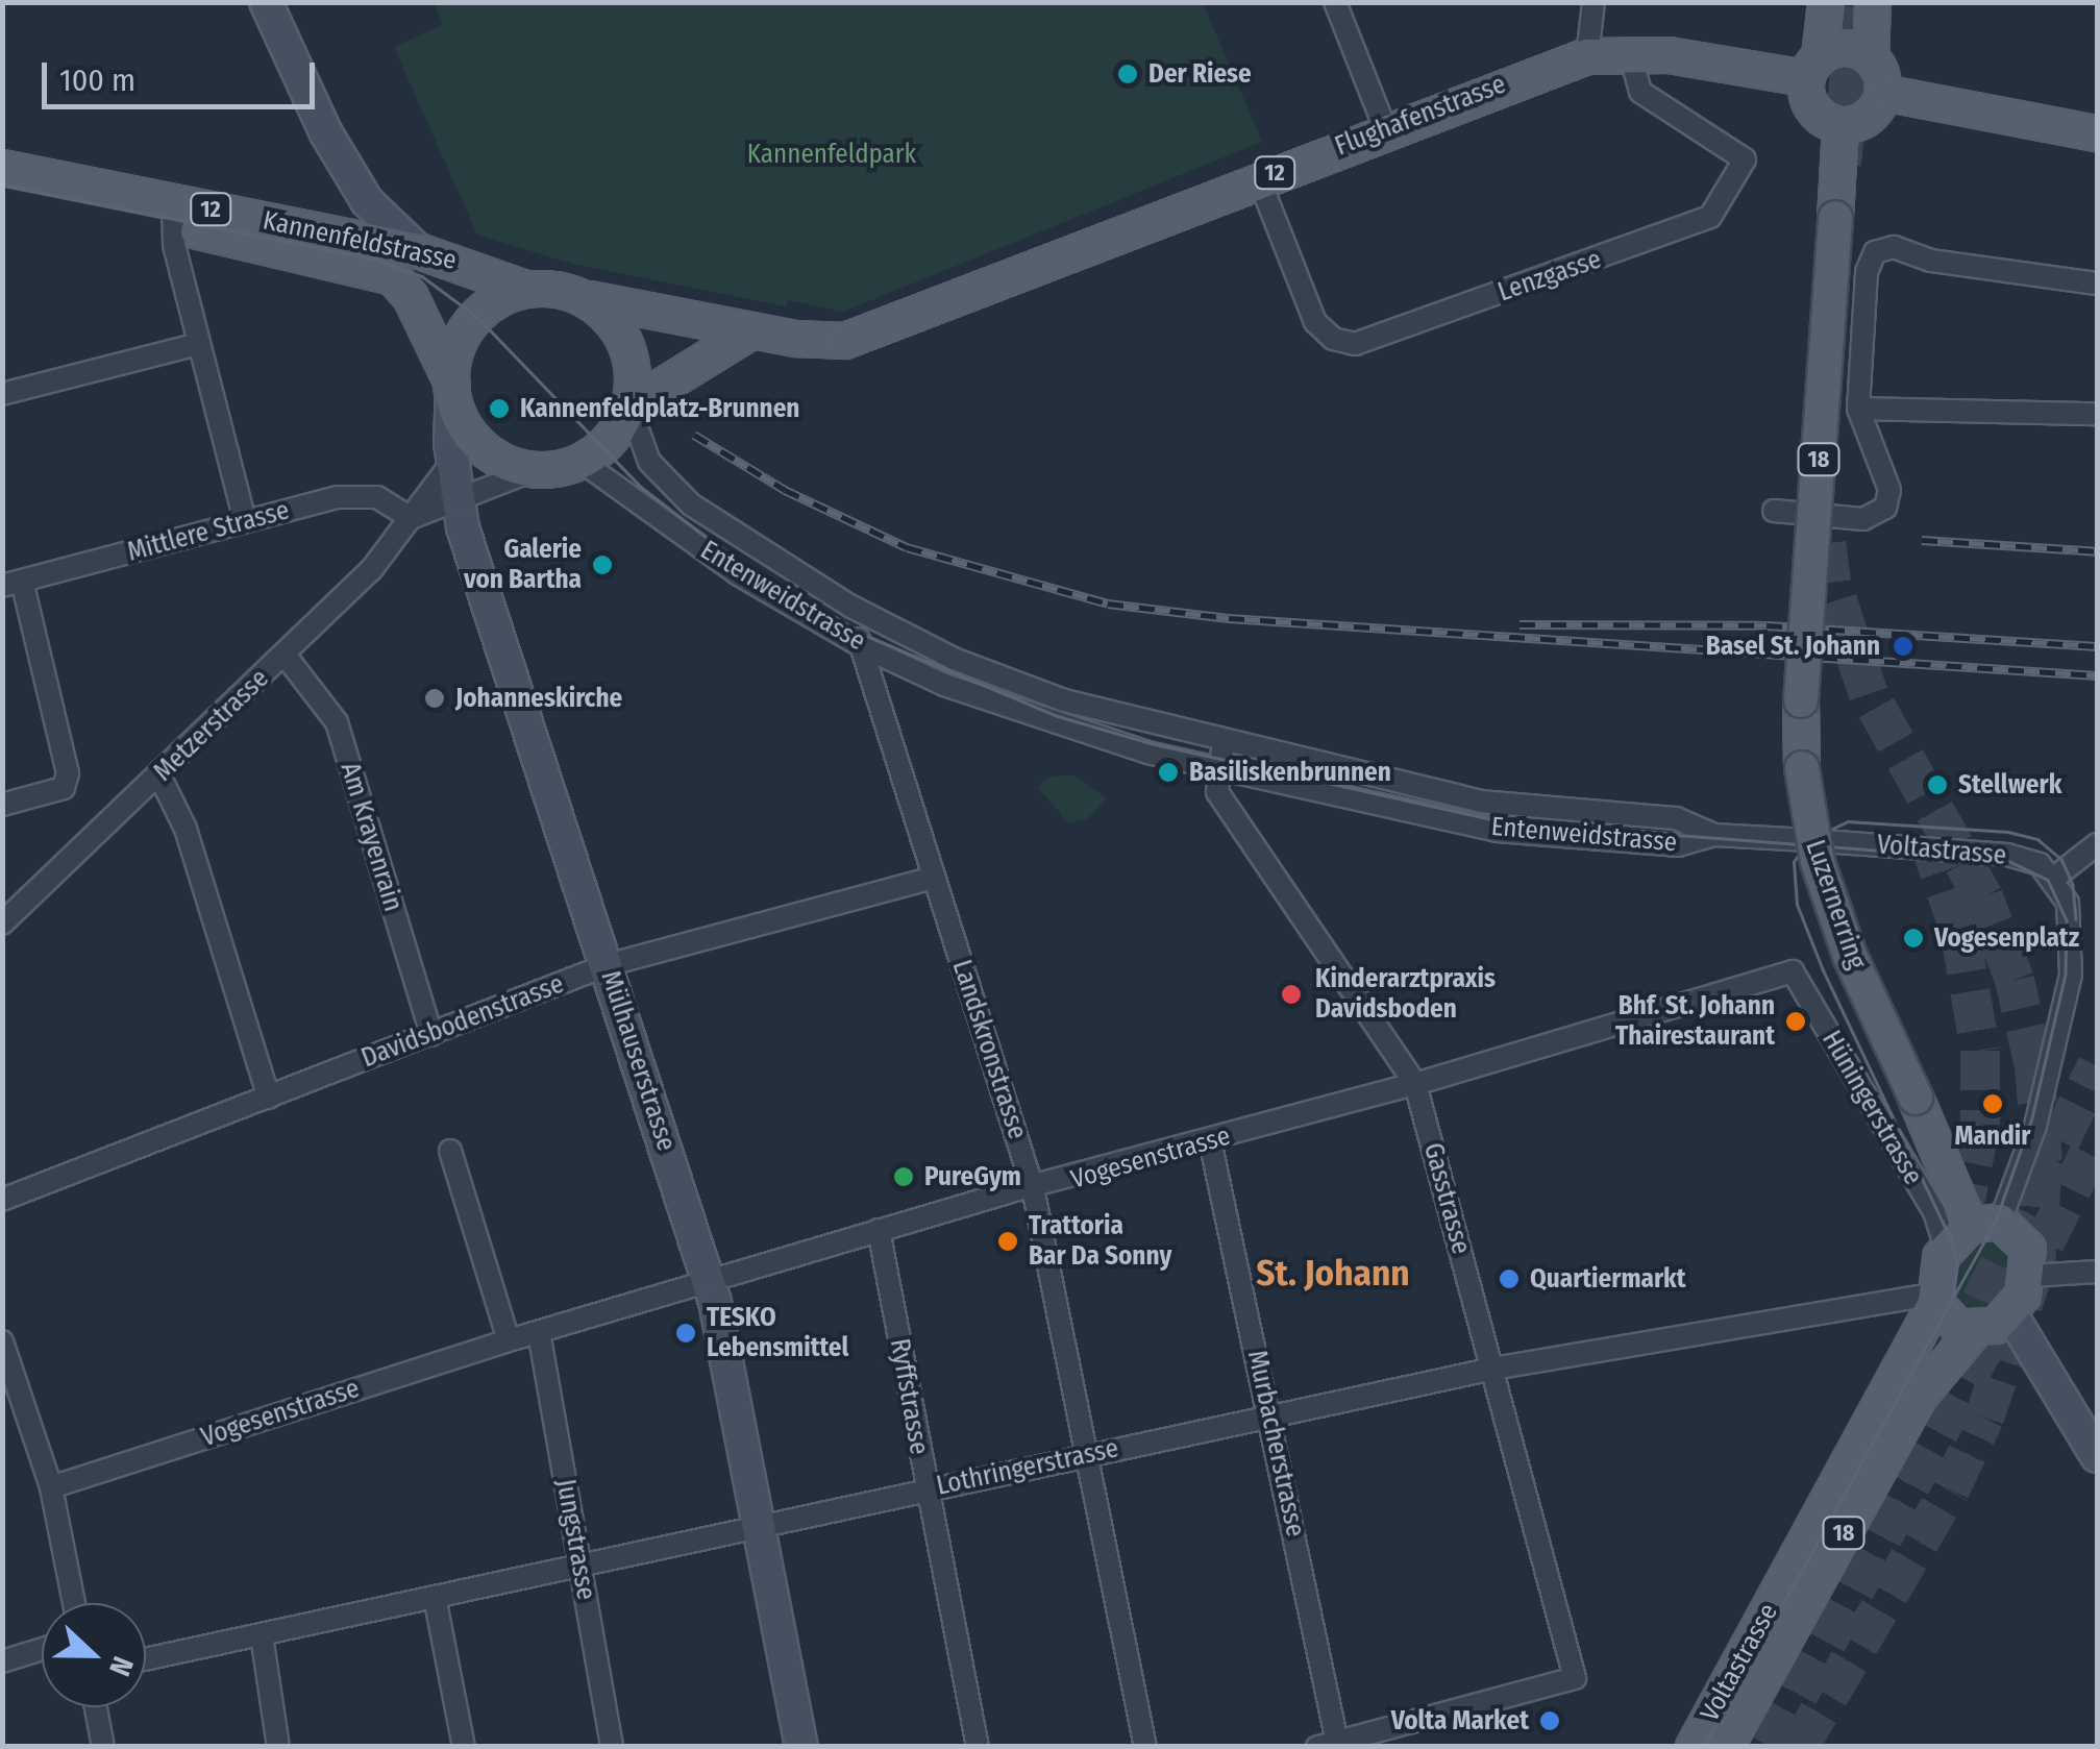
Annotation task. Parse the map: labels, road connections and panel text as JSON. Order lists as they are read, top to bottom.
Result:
{
  "streets": {
    "main road": [
      "Flughafenstrasse",
      "12",
      "Kannenfeldstrasse",
      "18",
      "Voltastrasse",
      "Luzernerring"
    ],
    "street": [
      "Lenzgasse",
      "Mittlere Strasse",
      "Entenweidstrasse",
      "Metzerstrasse",
      "Am Krayenrain",
      "Davidsbodenstrasse",
      "Landskronstrasse",
      "Mülhauserstrasse",
      "Hüningerstrasse",
      "Vogesenstrasse",
      "Gasstrasse",
      "Ryffstrasse",
      "Murbacherstrasse",
      "Lothringerstrasse",
      "Jungstrasse"
    ]
  },
  "crossings": [
    ["Flughafenstrasse", "12"],
    ["Flughafenstrasse", "Kannenfeldstrasse"],
    ["Flughafenstrasse", "Lenzgasse"],
    ["Flughafenstrasse", "Entenweidstrasse"],
    ["Flughafenstrasse", "Luzernerring"],
    ["Flughafenstrasse", "Mülhauserstrasse"],
    ["12", "Luzernerring"],
    ["Kannenfeldstrasse", "Entenweidstrasse"],
    ["Kannenfeldstrasse", "Mülhauserstrasse"],
    ["18", "Voltastrasse"],
    ["18", "Luzernerring"],
    ["18", "Hüningerstrasse"],
    ["18", "Lothringerstrasse"],
    ["Mittlere Strasse", "Metzerstrasse"],
    ["Entenweidstrasse", "Voltastrasse"],
    ["Entenweidstrasse", "Landskronstrasse"],
    ["Entenweidstrasse", "Mülhauserstrasse"],
    ["Entenweidstrasse", "Gasstrasse"],
    ["Metzerstrasse", "Am Krayenrain"],
    ["Metzerstrasse", "Mülhauserstrasse"],
    ["Am Krayenrain", "Davidsbodenstrasse"],
    ["Voltastrasse", "Luzernerring"],
    ["Voltastrasse", "Hüningerstrasse"],
    ["Voltastrasse", "Lothringerstrasse"],
    ["Luzernerring", "Hüningerstrasse"],
    ["Luzernerring", "Lothringerstrasse"],
    ["Davidsbodenstrasse", "Landskronstrasse"],
    ["Davidsbodenstrasse", "Mülhauserstrasse"],
    ["Landskronstrasse", "Vogesenstrasse"],
    ["Landskronstrasse", "Lothringerstrasse"],
    ["Mülhauserstrasse", "Vogesenstrasse"],
    ["Mülhauserstrasse", "Lothringerstrasse"],
    ["Hüningerstrasse", "Vogesenstrasse"],
    ["Hüningerstrasse", "Lothringerstrasse"],
    ["Vogesenstrasse", "Gasstrasse"],
    ["Vogesenstrasse", "Ryffstrasse"],
    ["Vogesenstrasse", "Murbacherstrasse"],
    ["Vogesenstrasse", "Jungstrasse"],
    ["Gasstrasse", "Murbacherstrasse"],
    ["Gasstrasse", "Lothringerstrasse"],
    ["Ryffstrasse", "Lothringerstrasse"],
    ["Murbacherstrasse", "Lothringerstrasse"],
    ["Lothringerstrasse", "Jungstrasse"]
  ],
  "districts": ["St. Johann"],
  "parks": ["Kannenfeldpark"],
  "places": [
    "Der Riese",
    "Kannenfeldplatz-Brunnen",
    "Galerie von Bartha",
    "Basel St. Johann",
    "Johanneskirche",
    "Basiliskenbrunnen",
    "Stellwerk",
    "Vogesenplatz",
    "Kinderarztpraxis Davidsboden",
    "Bhf. St. Johann Thairestaurant",
    "Mandir",
    "PureGym",
    "Trattoria Bar Da Sonny",
    "Quartiermarkt",
    "TESKO Lebensmittel",
    "Volta Market"
  ],
  "scale_bar": "100 m",
  "north": "right"
}
